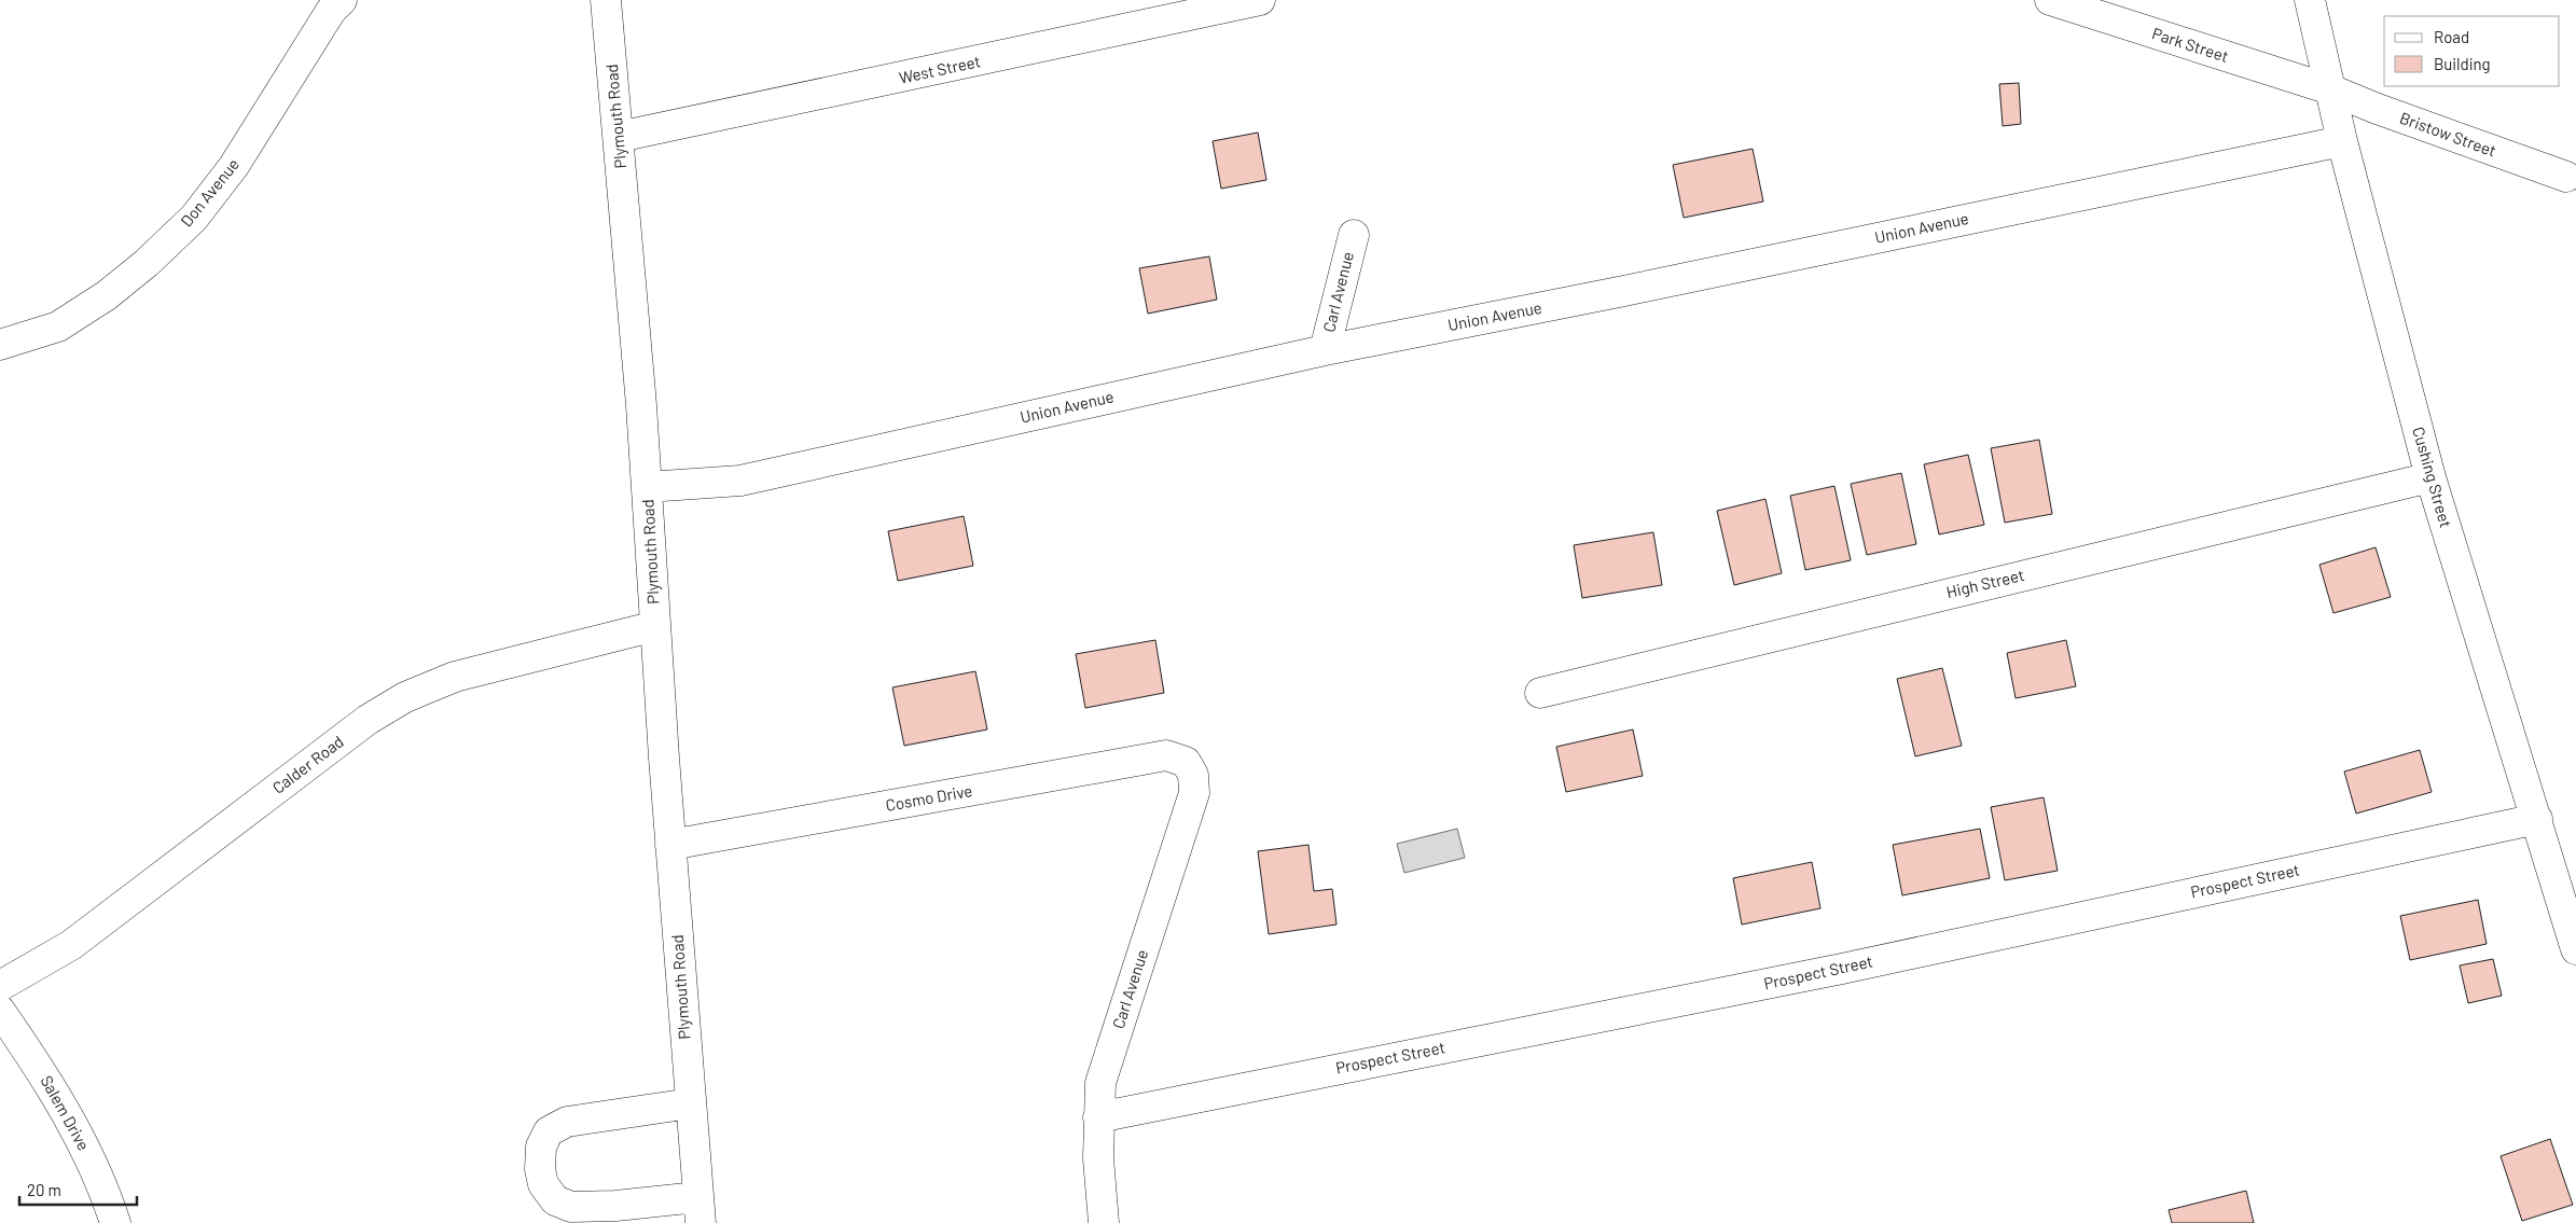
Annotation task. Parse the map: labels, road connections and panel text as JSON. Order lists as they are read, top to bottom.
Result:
{
  "streets": {
    "street": [
      "Park Street",
      "West Street",
      "Plymouth Road",
      "Bristow Street",
      "Don Avenue",
      "Union Avenue",
      "Carl Avenue",
      "Cushing Street",
      "High Street",
      "Calder Road",
      "Cosmo Drive",
      "Prospect Street",
      "Salem Drive"
    ]
  },
  "crossings": [
    ["Park Street", "Bristow Street"],
    ["Park Street", "Cushing Street"],
    ["West Street", "Plymouth Road"],
    ["Plymouth Road", "Union Avenue"],
    ["Plymouth Road", "Calder Road"],
    ["Plymouth Road", "Cosmo Drive"],
    ["Bristow Street", "Cushing Street"],
    ["Union Avenue", "Carl Avenue"],
    ["Union Avenue", "Cushing Street"],
    ["Carl Avenue", "Cosmo Drive"],
    ["Carl Avenue", "Prospect Street"],
    ["Cushing Street", "High Street"],
    ["Cushing Street", "Prospect Street"]
  ],
  "legend": ["Road", "Building"],
  "scale_bar": "20 m"
}
